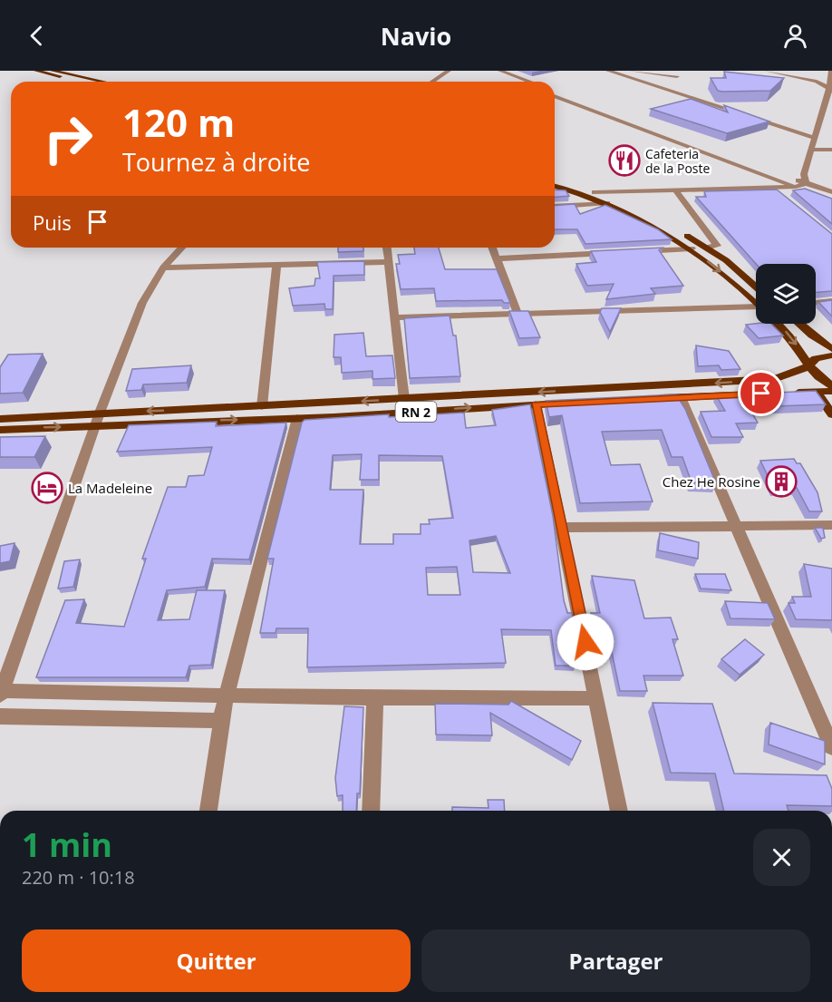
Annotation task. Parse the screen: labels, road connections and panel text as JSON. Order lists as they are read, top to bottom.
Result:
{
  "streets": {
    "main road": ["RN 2"]
  },
  "places": {
    "restaurant": ["Cafeteria de la Poste"],
    "building": ["Chez He Rosine"],
    "hotel": ["La Madeleine"]
  },
  "page": {
    "header": "Navio",
    "turn": ["120 m", "Tournez à droite"],
    "then": "Puis",
    "heading": ["1 min", "220 m · 10:18"],
    "buttons": ["Quitter", "Partager"]
  }
}
